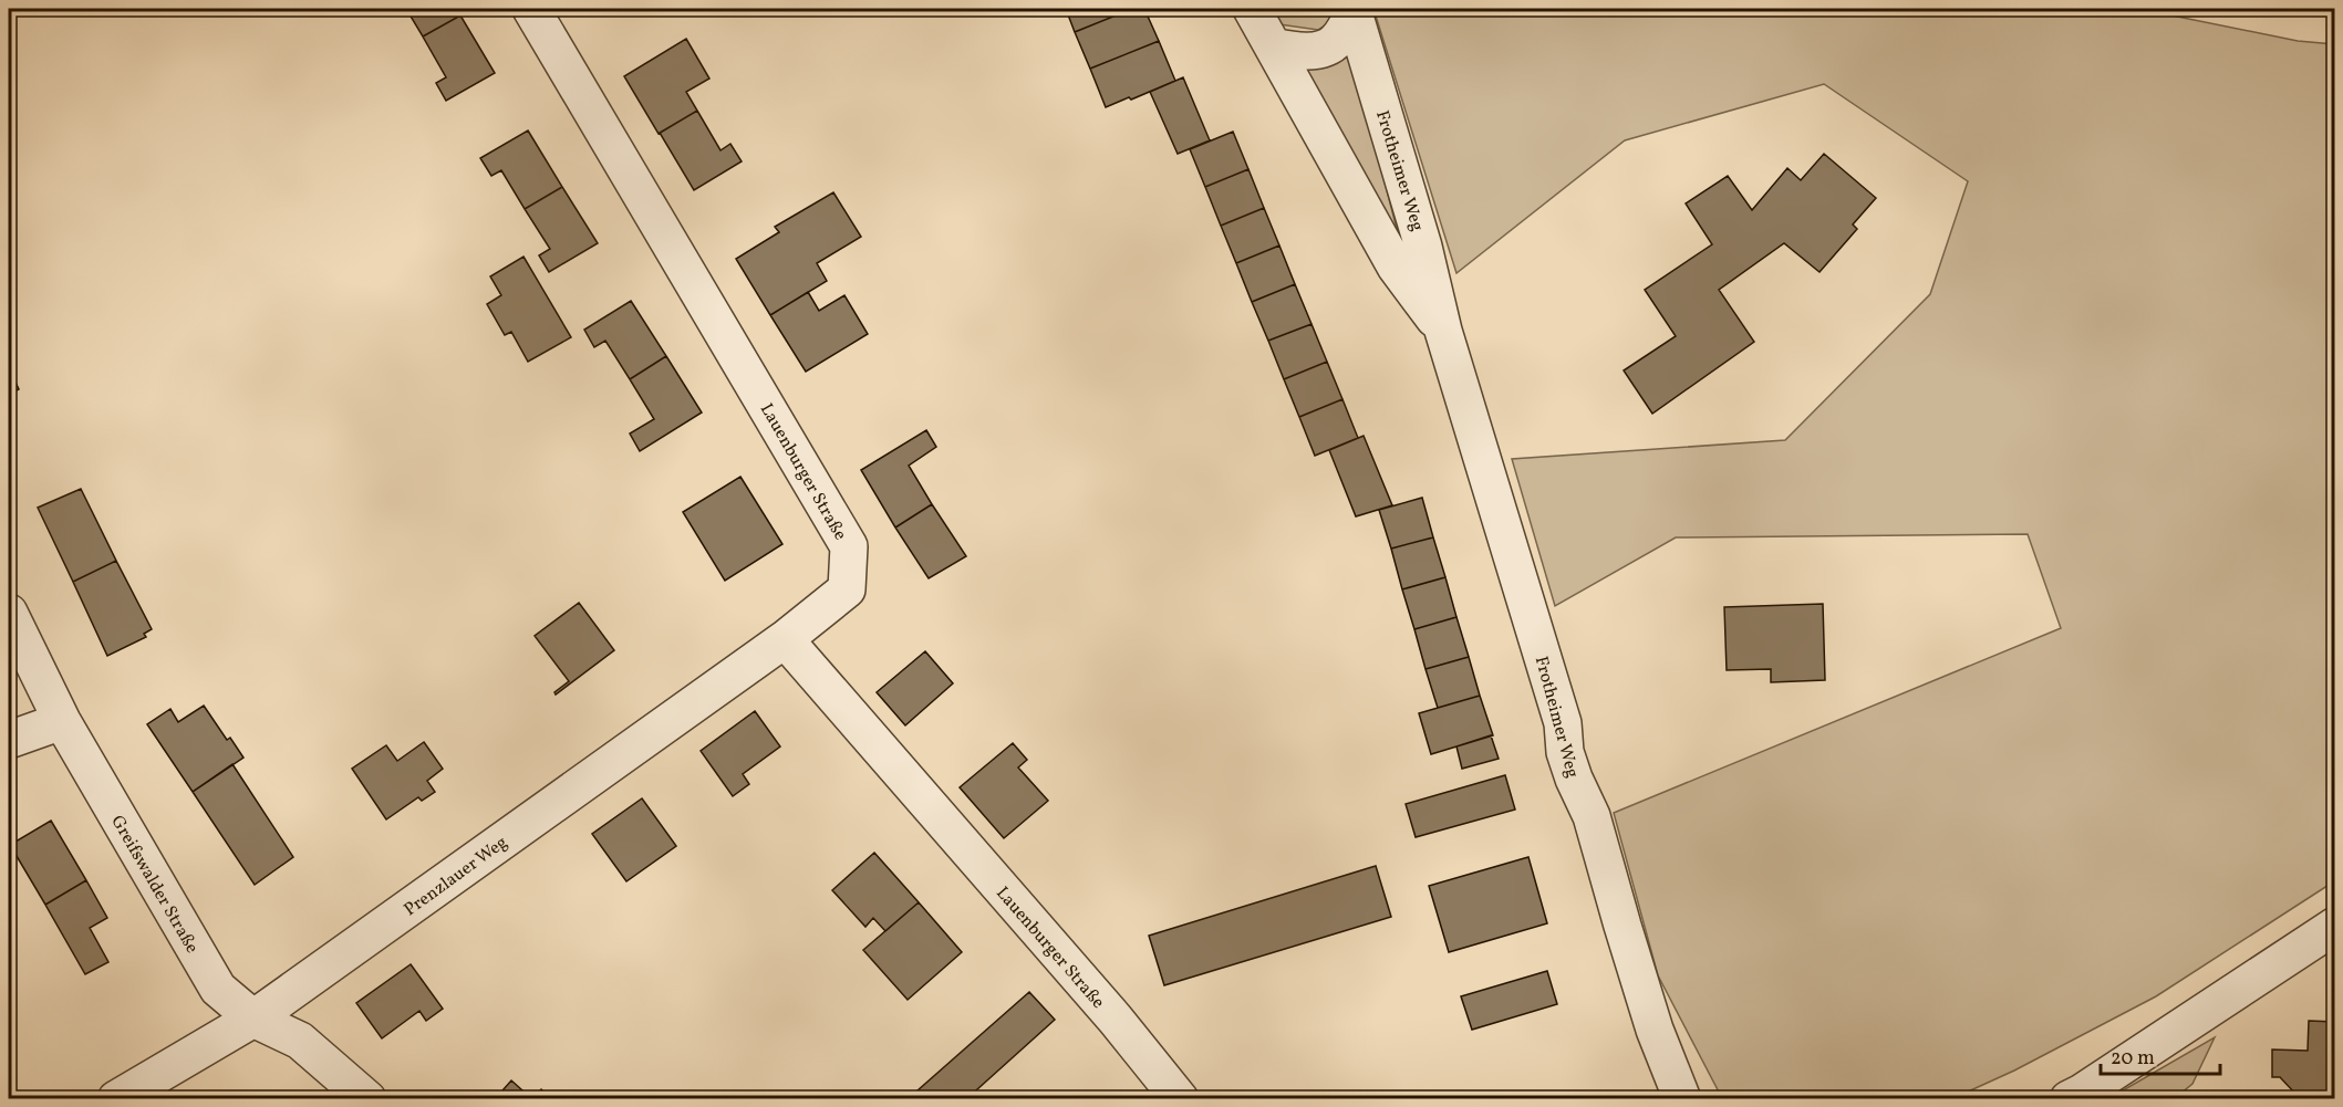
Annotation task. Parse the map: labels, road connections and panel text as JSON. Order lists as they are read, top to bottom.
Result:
{
  "streets": {
    "street": [
      "Frotheimer Weg",
      "Lauenburger Straße",
      "Prenzlauer Weg",
      "Greifswalder Straße"
    ]
  },
  "crossings": [
    ["Lauenburger Straße", "Prenzlauer Weg"],
    ["Prenzlauer Weg", "Greifswalder Straße"]
  ],
  "scale_bar": "20 m"
}
